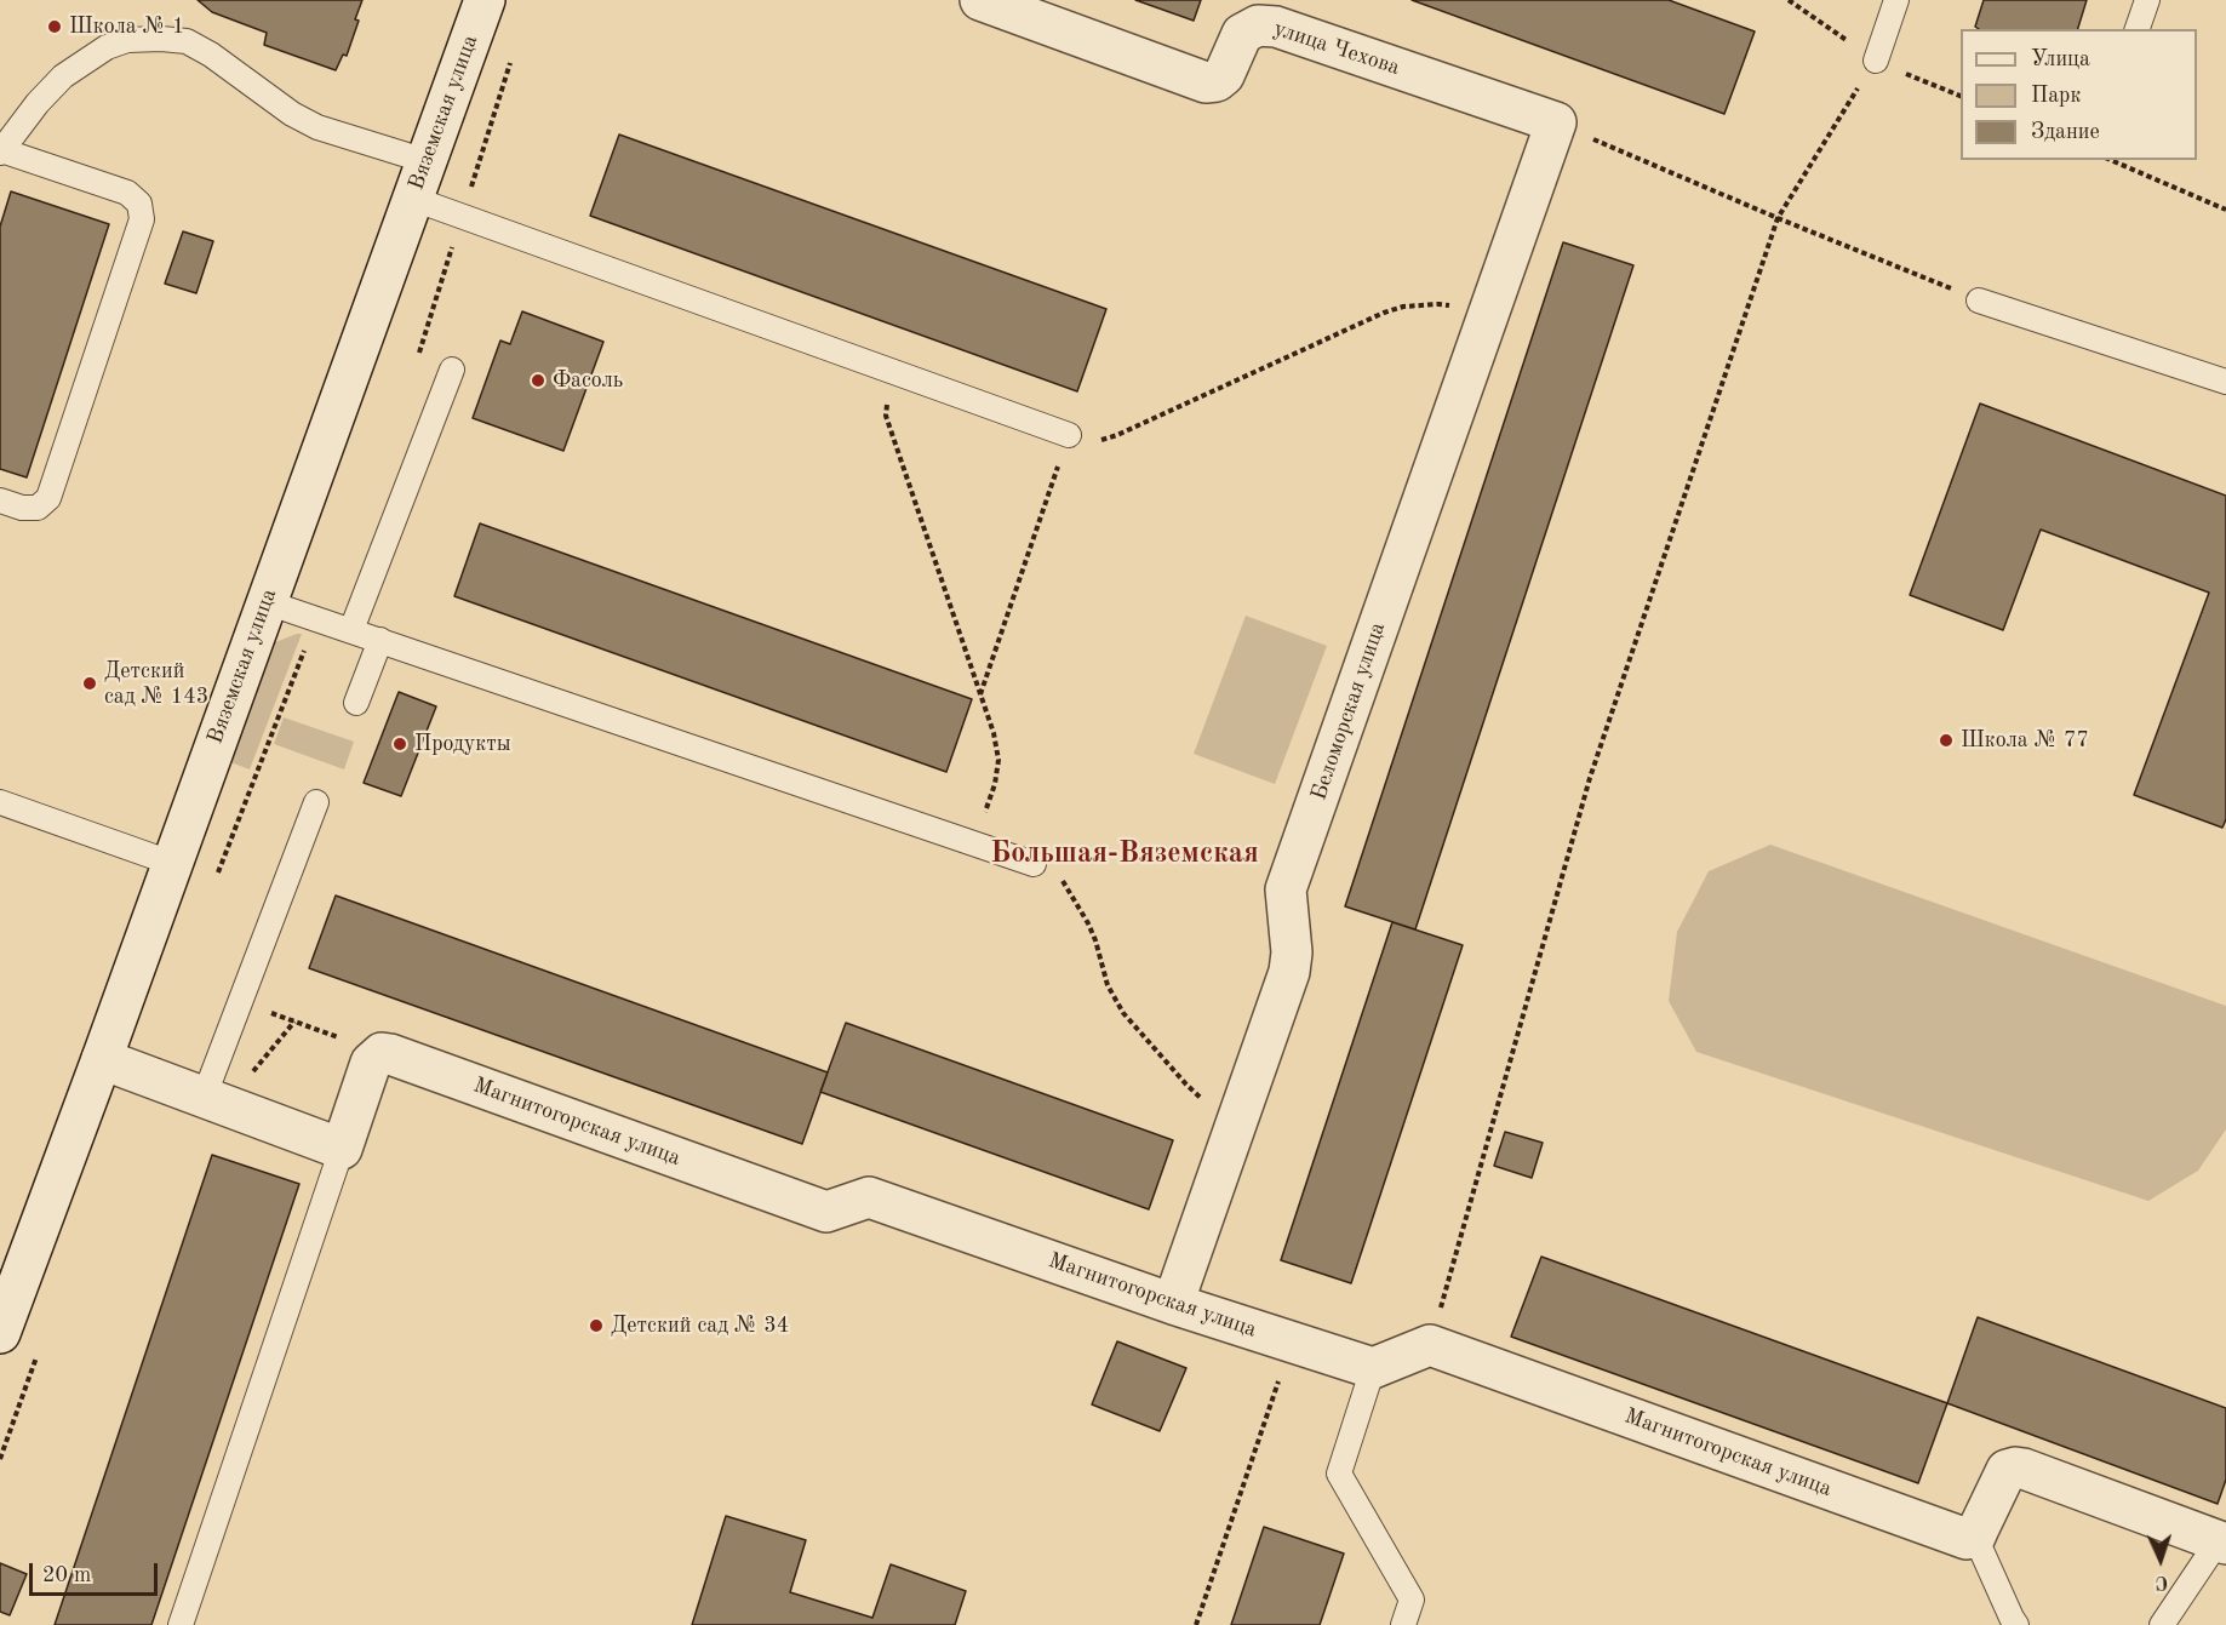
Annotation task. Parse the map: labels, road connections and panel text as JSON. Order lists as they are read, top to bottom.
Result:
{
  "streets": {
    "street": [
      "улица Чехова",
      "Вяземская улица",
      "Беломорская улица",
      "Магнитогорская улица"
    ]
  },
  "crossings": [
    ["улица Чехова", "Беломорская улица"],
    ["Беломорская улица", "Магнитогорская улица"]
  ],
  "districts": ["Большая-Вяземская"],
  "places": [
    "Школа № 1",
    "Фасоль",
    "Детский сад № 143",
    "Школа № 77",
    "Продукты",
    "Детский сад № 34"
  ],
  "legend": ["Улица", "Парк", "Здание"],
  "scale_bar": "20 m",
  "north": "bottom"
}
